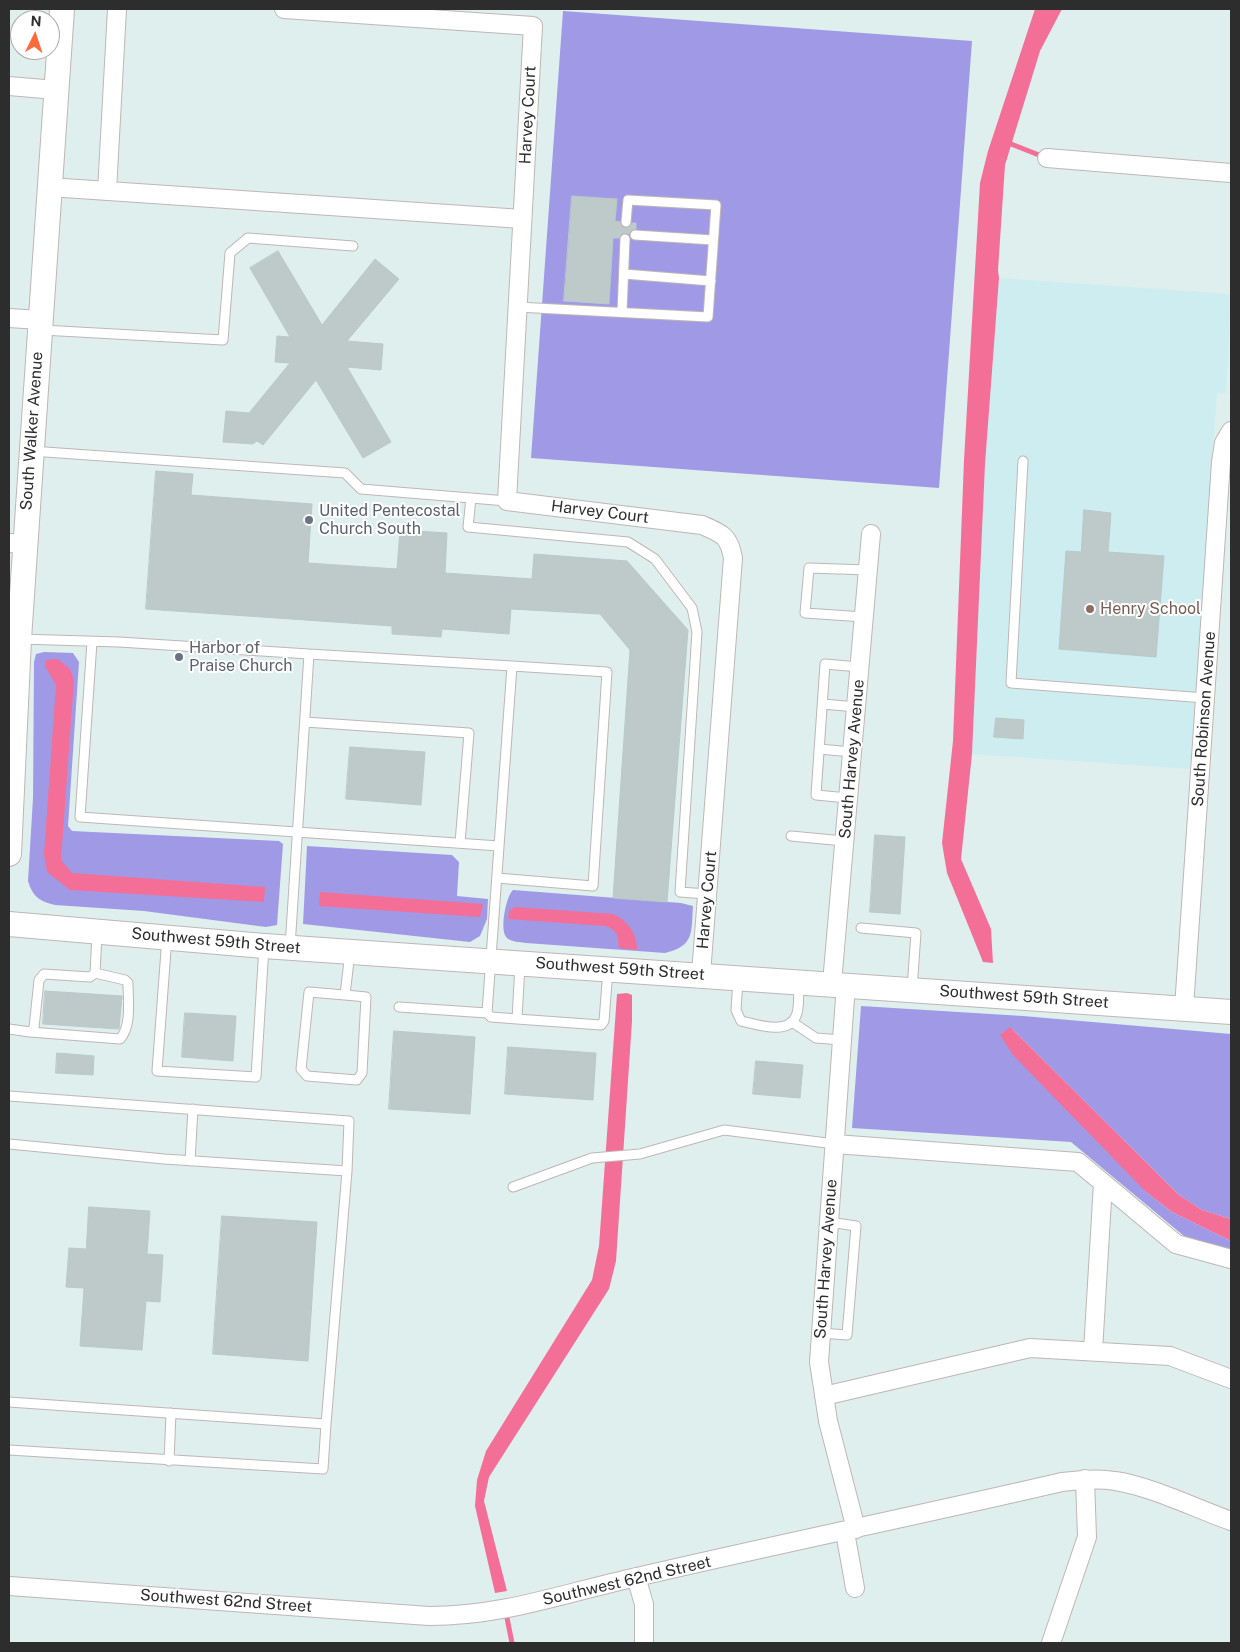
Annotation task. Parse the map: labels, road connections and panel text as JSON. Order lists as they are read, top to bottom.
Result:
{
  "streets": {
    "main road": ["South Walker Avenue", "Southwest 59th Street"],
    "street": [
      "Harvey Court",
      "South Robinson Avenue",
      "South Harvey Avenue",
      "Southwest 62nd Street"
    ]
  },
  "crossings": [
    ["Harvey Court", "Southwest 59th Street"],
    ["South Robinson Avenue", "Southwest 59th Street"],
    ["South Harvey Avenue", "Southwest 59th Street"],
    ["South Harvey Avenue", "Southwest 62nd Street"]
  ],
  "places": ["United Pentecostal Church South", "Henry School", "Harbor of Praise Church"],
  "north": "top"
}
